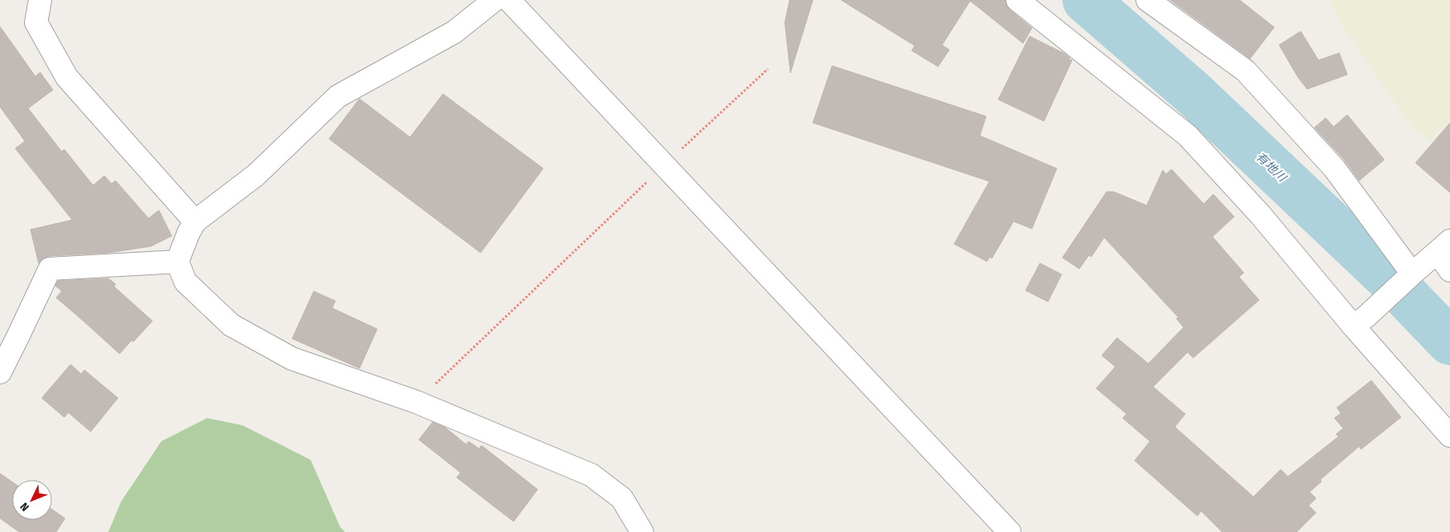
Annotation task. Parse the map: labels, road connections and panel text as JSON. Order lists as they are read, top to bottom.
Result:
{
  "water": ["有地川"],
  "north": "bottom left"
}
